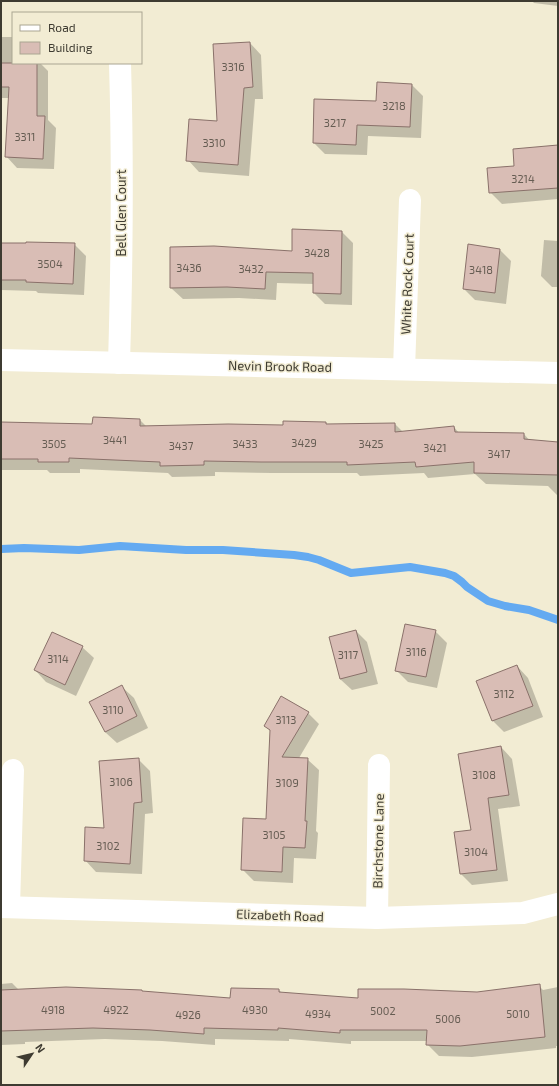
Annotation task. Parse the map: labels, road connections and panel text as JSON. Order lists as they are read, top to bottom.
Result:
{
  "streets": {
    "street": [
      "Bell Glen Court",
      "White Rock Court",
      "Nevin Brook Road",
      "Birchstone Lane",
      "Elizabeth Road"
    ]
  },
  "crossings": [
    ["Bell Glen Court", "Nevin Brook Road"],
    ["White Rock Court", "Nevin Brook Road"],
    ["Birchstone Lane", "Elizabeth Road"]
  ],
  "house_numbers": [
    "3316",
    "3218",
    "3217",
    "3311",
    "3310",
    "3214",
    "3428",
    "3504",
    "3436",
    "3432",
    "3418",
    "3441",
    "3429",
    "3505",
    "3433",
    "3425",
    "3437",
    "3421",
    "3417",
    "3116",
    "3117",
    "3114",
    "3112",
    "3110",
    "3113",
    "3108",
    "3106",
    "3109",
    "3105",
    "3102",
    "3104",
    "4918",
    "4922",
    "4930",
    "5002",
    "4934",
    "5010",
    "4926",
    "5006"
  ],
  "legend": ["Road", "Building"],
  "north": "top right"
}
